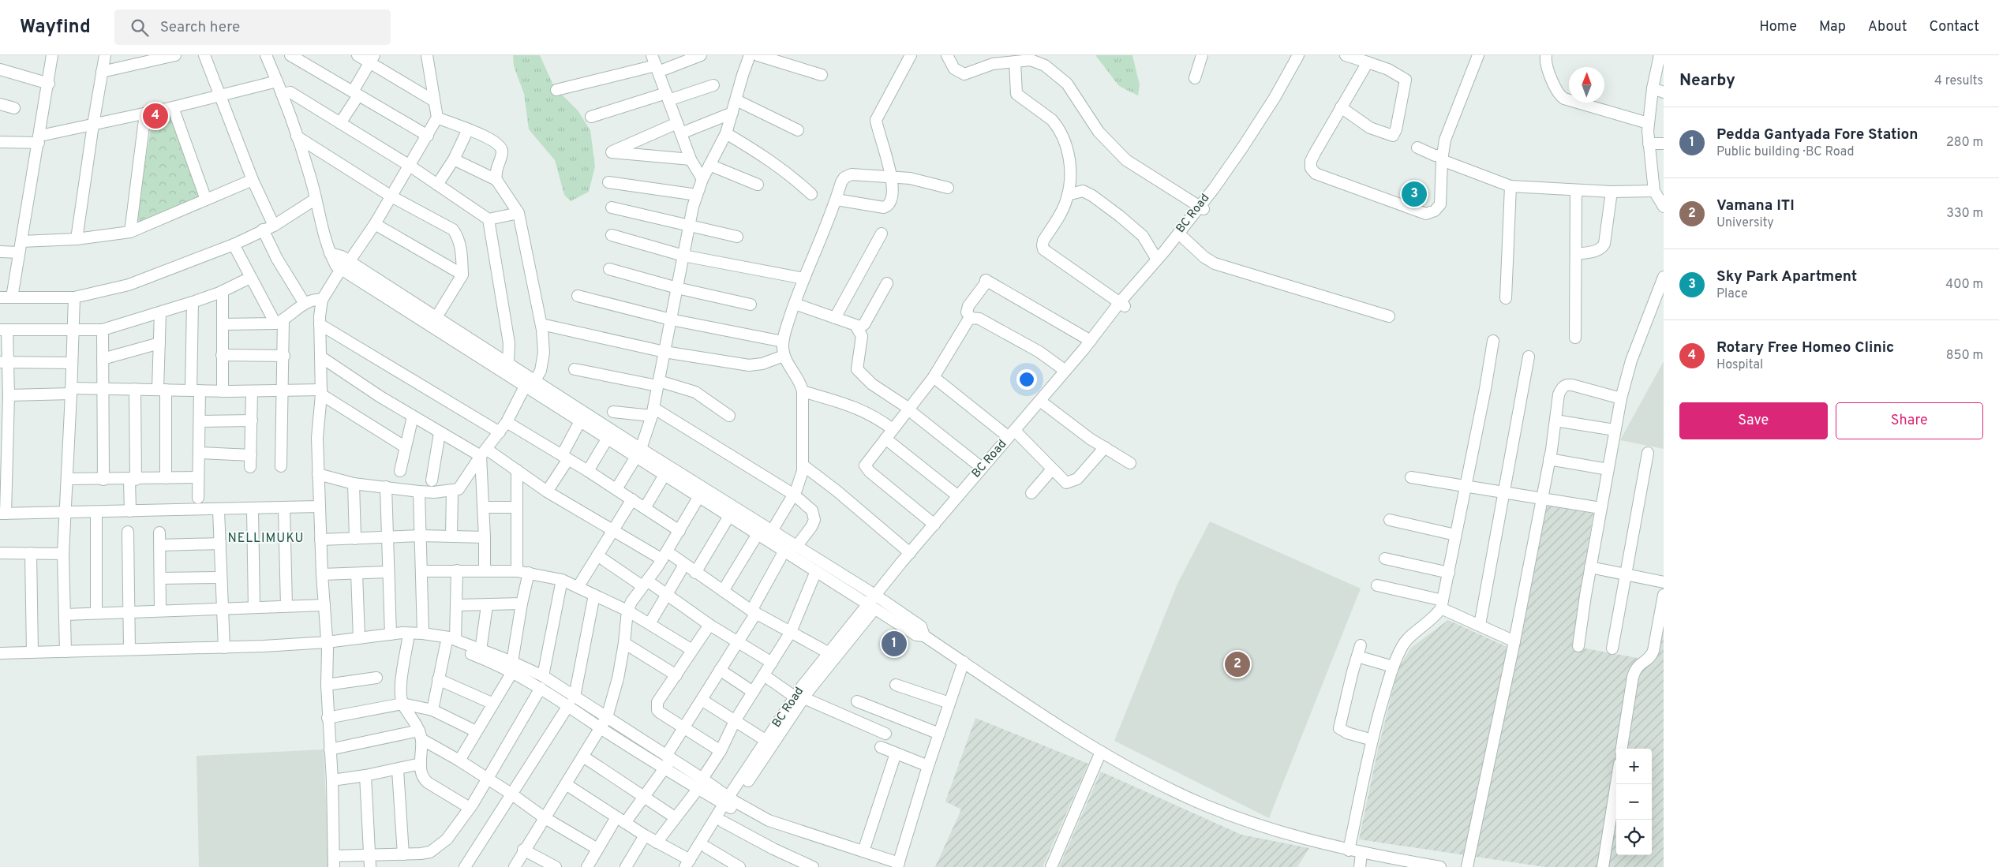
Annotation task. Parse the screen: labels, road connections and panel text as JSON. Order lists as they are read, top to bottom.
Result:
{
  "streets": {
    "street": ["BC Road"]
  },
  "districts": ["NELLIMUKU"],
  "north": "top",
  "page": {
    "header": "Wayfind",
    "search": "Search here",
    "nav": [
      "Home",
      "Map",
      "About",
      "Contact"
    ],
    "heading": ["Nearby", "4 results"],
    "pins": [
      "4",
      "3",
      "1",
      "2"
    ],
    "list": [
      {
        "mark": "1",
        "name": "Pedda Gantyada Fore Station",
        "note": "Public building · BC Road",
        "value": "280 m"
      },
      {
        "mark": "2",
        "name": "Vamana ITI",
        "note": "University",
        "value": "330 m"
      },
      {
        "mark": "3",
        "name": "Sky Park Apartment",
        "note": "Place",
        "value": "400 m"
      },
      {
        "mark": "4",
        "name": "Rotary Free Homeo Clinic",
        "note": "Hospital",
        "value": "850 m"
      }
    ],
    "buttons": ["Save", "Share"],
    "map_buttons": ["+", "−"]
  }
}
